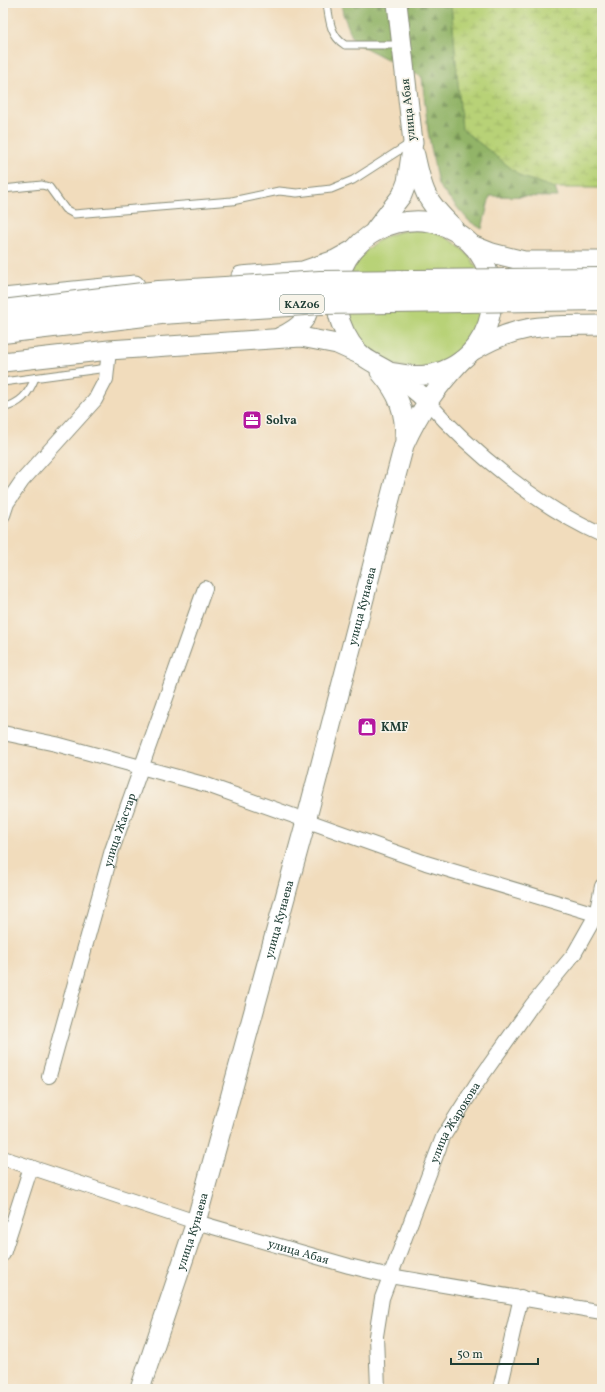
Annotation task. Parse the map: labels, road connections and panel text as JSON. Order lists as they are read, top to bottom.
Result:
{
  "streets": {
    "highway": ["KАZ06"],
    "main road": ["улица Абая", "улица Кунаева"],
    "street": ["улица Жастар", "улица Жарокова"]
  },
  "crossings": [
    ["улица Абая", "улица Кунаева"],
    ["улица Абая", "улица Жарокова"]
  ],
  "places": {
    "office": ["Solva"],
    "shop": ["KMF"]
  },
  "scale_bar": "50 m"
}
